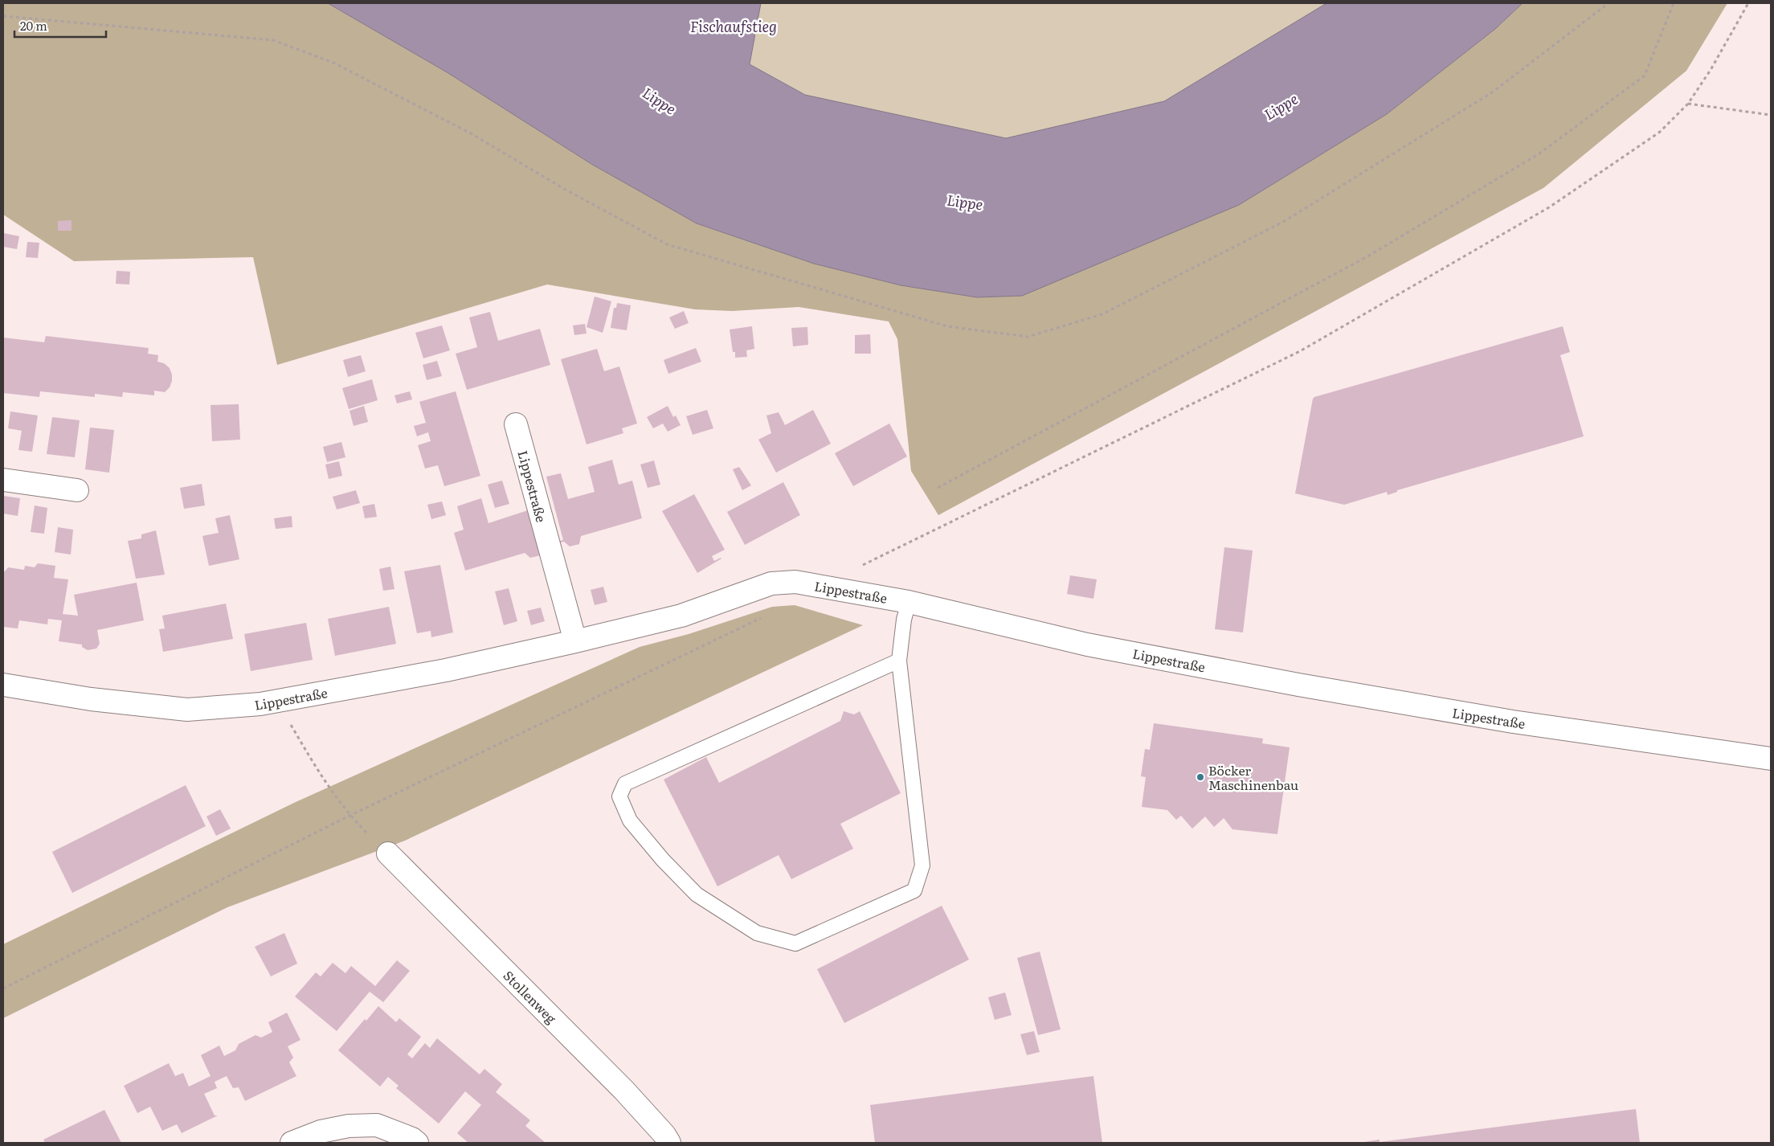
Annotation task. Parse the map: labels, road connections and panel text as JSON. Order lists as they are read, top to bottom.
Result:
{
  "streets": {
    "street": ["Lippestraße", "Stollenweg"]
  },
  "water": ["Fischaufstieg", "Lippe"],
  "places": ["Böcker Maschinenbau"],
  "scale_bar": "20 m"
}
